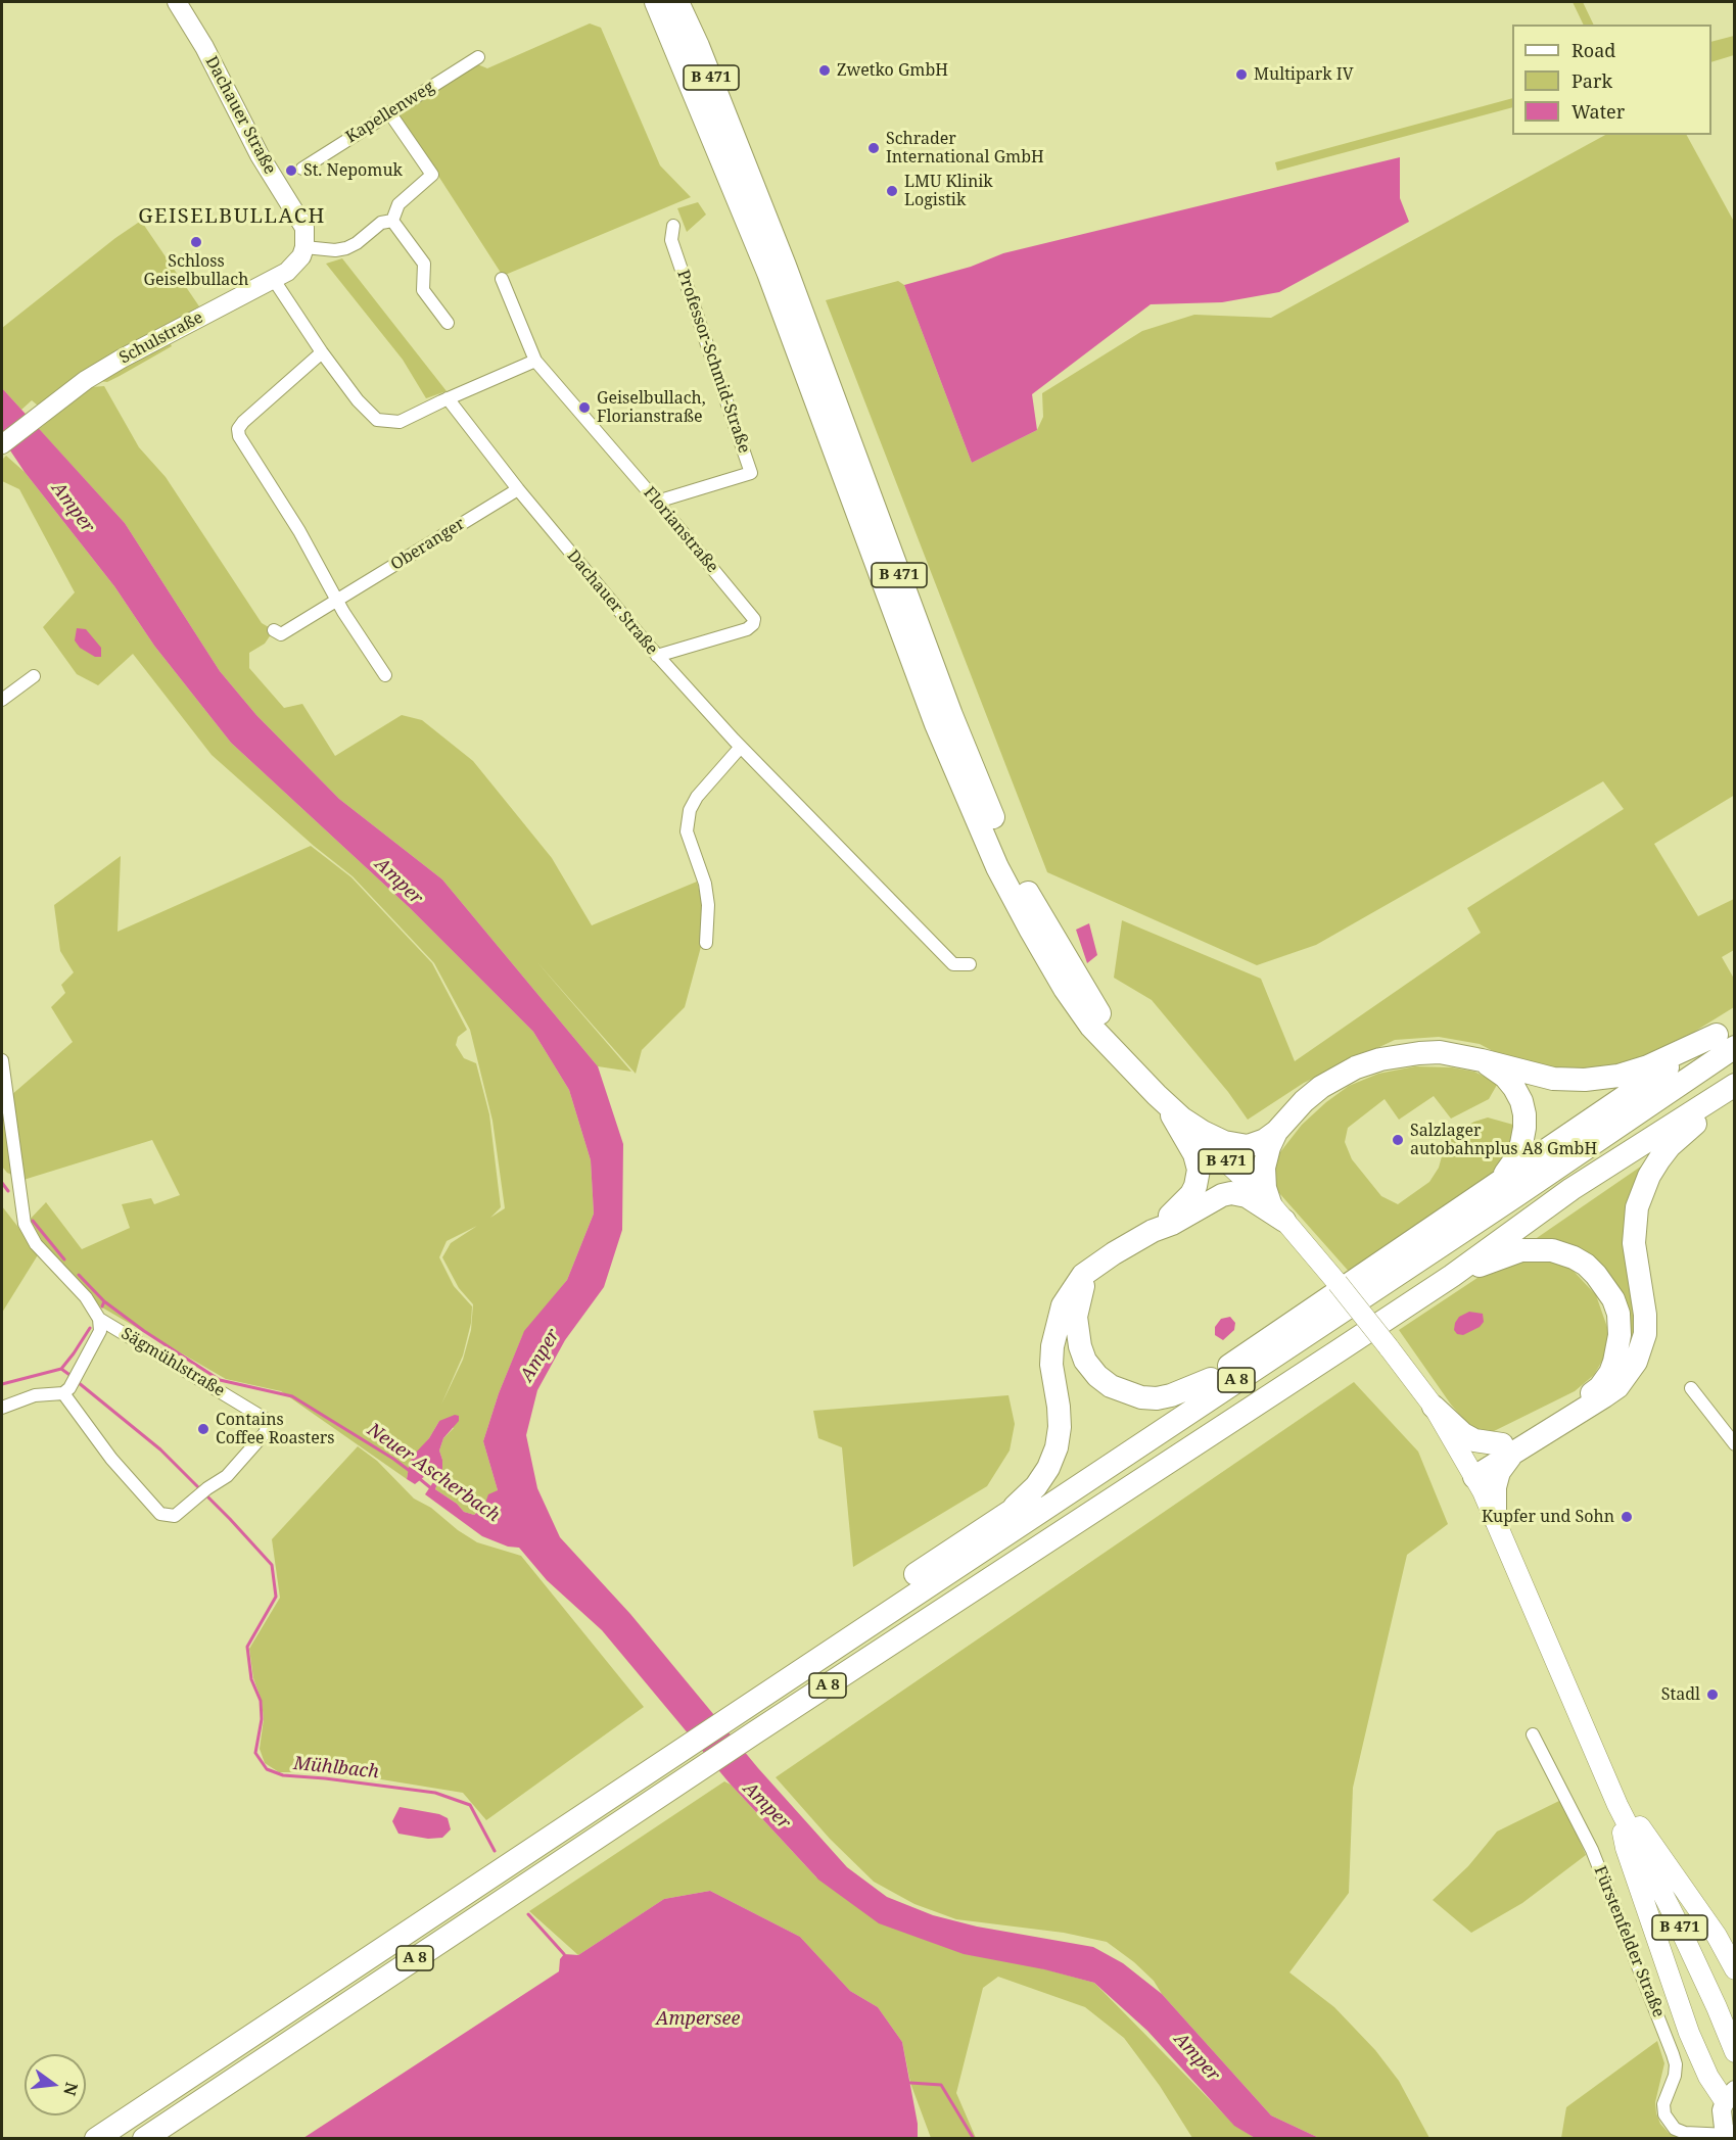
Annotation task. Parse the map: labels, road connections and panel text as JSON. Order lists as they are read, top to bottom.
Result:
{
  "streets": {
    "highway": ["B 471", "A 8"],
    "street": [
      "Kapellenweg",
      "Dachauer Straße",
      "Schulstraße",
      "Professor-Schmid-Straße",
      "Florianstraße",
      "Oberanger",
      "Sägmühlstraße",
      "Fürstenfelder Straße"
    ]
  },
  "crossings": [
    ["Dachauer Straße", "Schulstraße"],
    ["Dachauer Straße", "Florianstraße"],
    ["Dachauer Straße", "Oberanger"],
    ["Professor-Schmid-Straße", "Florianstraße"]
  ],
  "districts": ["GEISELBULLACH"],
  "water": [
    "Amper",
    "Neuer Ascherbach",
    "Mühlbach",
    "Ampersee"
  ],
  "places": [
    "Zwetko GmbH",
    "Multipark IV",
    "Schrader International GmbH",
    "St. Nepomuk",
    "LMU Klinik Logistik",
    "Schloss Geiselbullach",
    "Geiselbullach, Florianstraße",
    "Salzlager autobahnplus A8 GmbH",
    "Contains Coffee Roasters",
    "Kupfer und Sohn",
    "Stadl"
  ],
  "legend": ["Road", "Park", "Water"],
  "north": "right"
}
